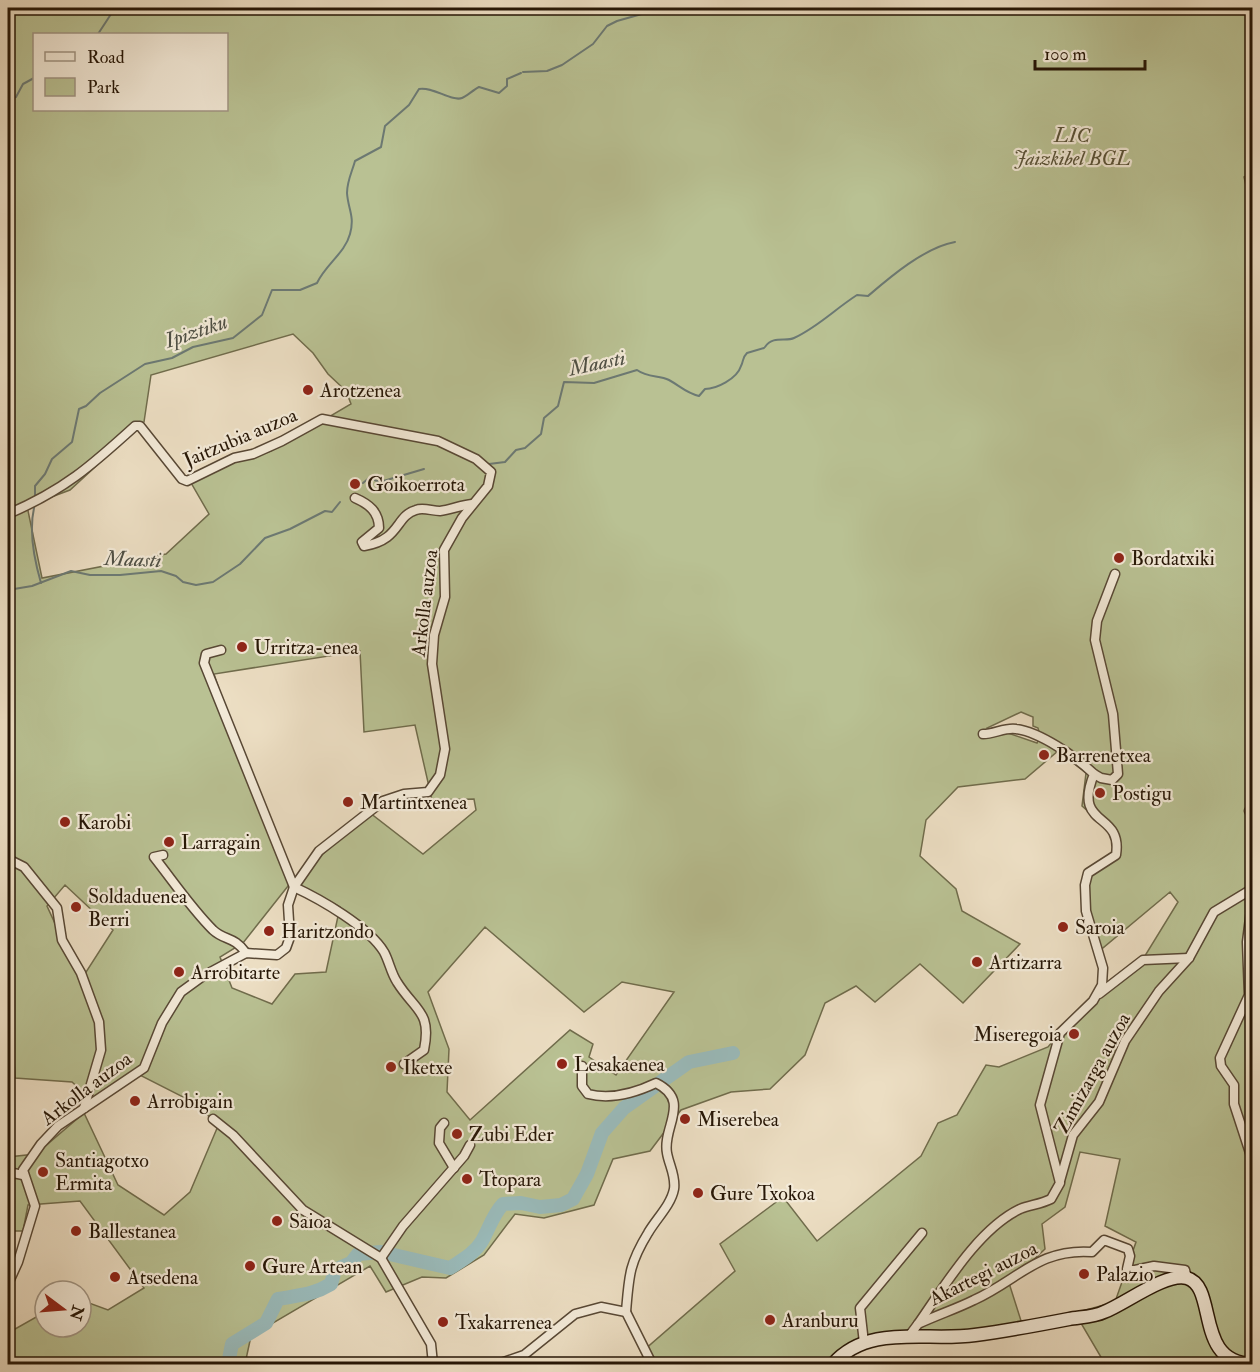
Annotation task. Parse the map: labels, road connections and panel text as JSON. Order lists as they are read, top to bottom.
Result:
{
  "streets": {
    "street": [
      "Jaitzubia auzoa",
      "Arkolla auzoa",
      "Zimizarga auzoa",
      "Akartegi auzoa"
    ]
  },
  "crossings": [
    ["Jaitzubia auzoa", "Arkolla auzoa"]
  ],
  "water": ["Ipiztiku", "Maasti"],
  "parks": ["LIC Jaizkibel BGL"],
  "places": [
    "Arotzenea",
    "Goikoerrota",
    "Bordatxiki",
    "Urritza-enea",
    "Barrenetxea",
    "Postigu",
    "Martintxenea",
    "Karobi",
    "Larragain",
    "Soldaduenea Berri",
    "Saroia",
    "Haritzondo",
    "Artizarra",
    "Arrobitarte",
    "Miseregoia",
    "Lesakaenea",
    "Iketxe",
    "Arrobigain",
    "Miserebea",
    "Zubi Eder",
    "Santiagotxo Ermita",
    "Ttopara",
    "Gure Txokoa",
    "Saioa",
    "Ballestanea",
    "Gure Artean",
    "Palazio",
    "Atsedena",
    "Aranburu",
    "Txakarrenea"
  ],
  "legend": ["Road", "Park"],
  "scale_bar": "100 m",
  "north": "right"
}
